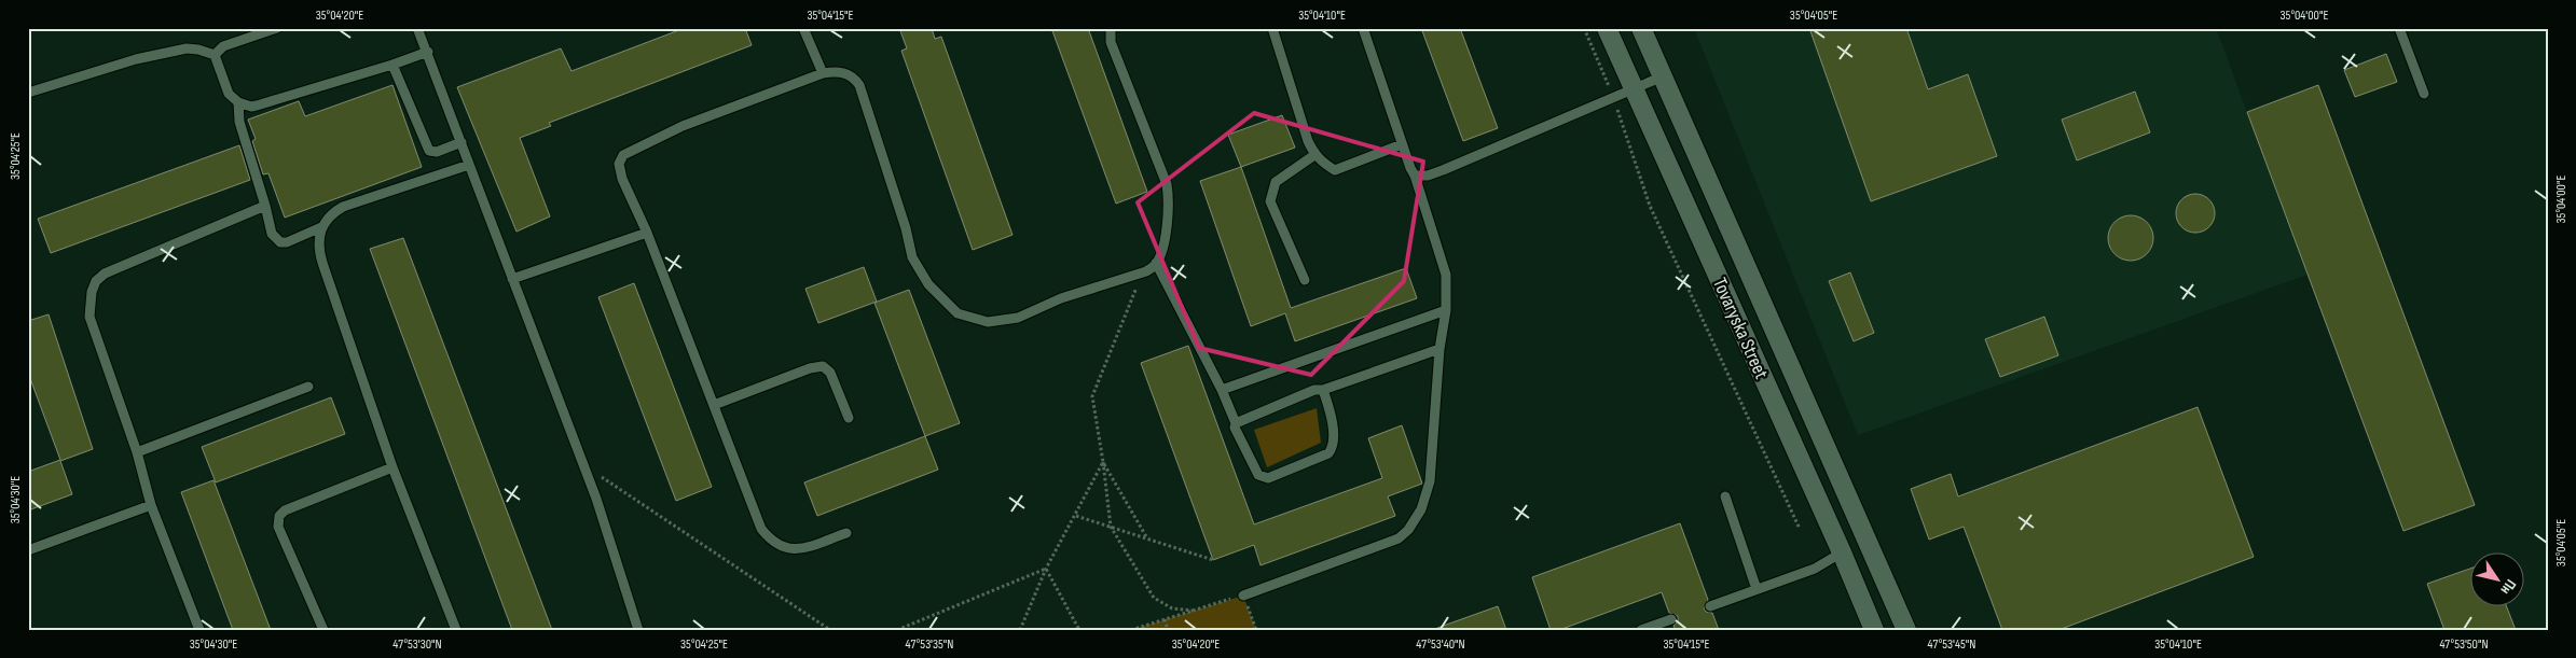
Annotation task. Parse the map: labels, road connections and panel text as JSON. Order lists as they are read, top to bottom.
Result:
{
  "streets": {
    "street": ["Tovaryska Street"]
  },
  "north": "bottom right",
  "coordinates": [
    "35°04'20\"E",
    "35°04'15\"E",
    "35°04'10\"E",
    "35°04'05\"E",
    "35°04'00\"E",
    "35°04'25\"E",
    "35°04'30\"E",
    "47°53'30\"N",
    "47°53'35\"N",
    "47°53'40\"N",
    "47°53'45\"N",
    "47°53'50\"N"
  ]
}
